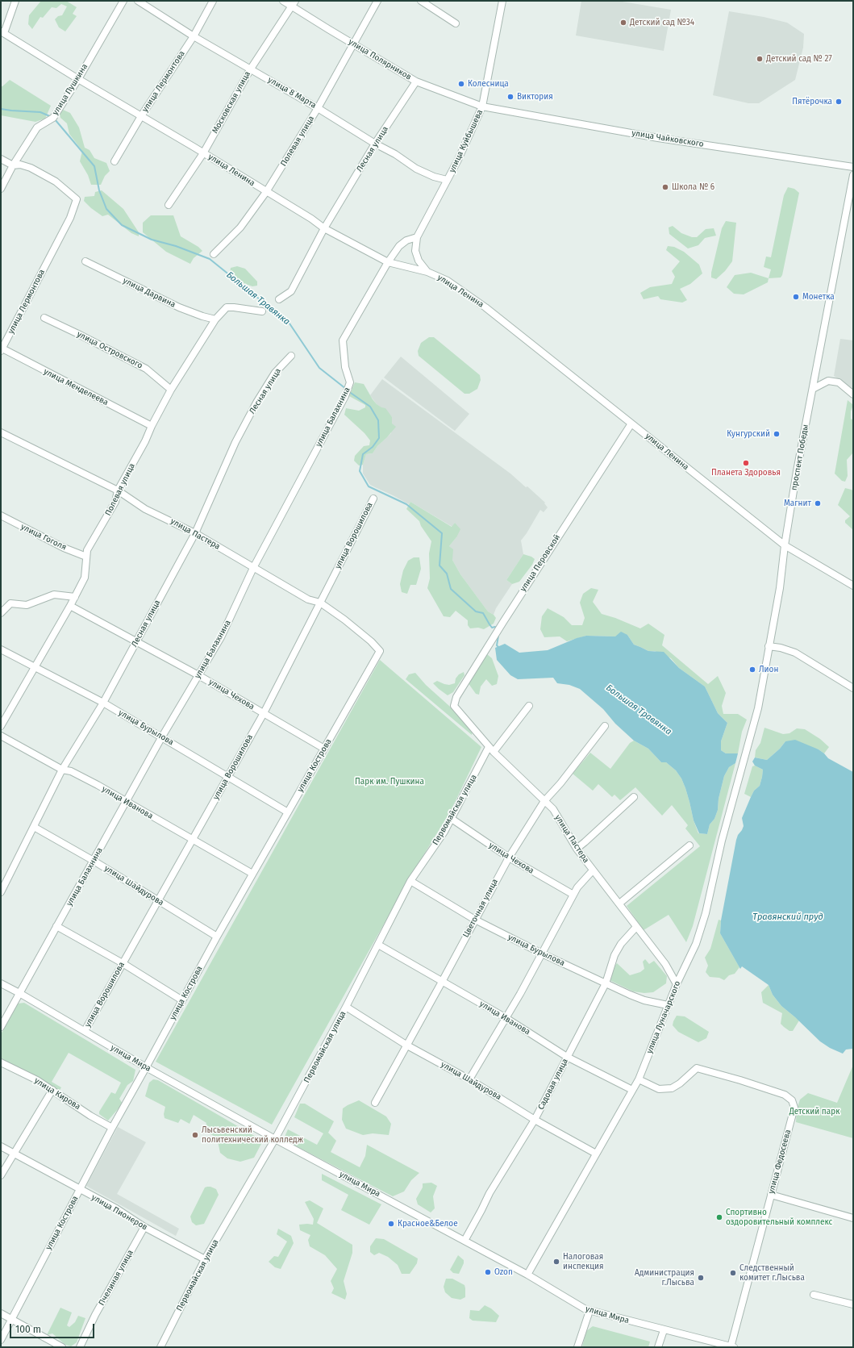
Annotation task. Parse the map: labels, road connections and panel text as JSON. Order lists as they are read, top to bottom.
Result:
{
  "streets": {
    "street": [
      "улица Полярников",
      "улица Лермонтова",
      "улица Пушкина",
      "улица 8 Марта",
      "Московская улица",
      "улица Чайковского",
      "Полевая улица",
      "улица Куйбышева",
      "Лесная улица",
      "улица Ленина",
      "улица Дарвина",
      "улица Островского",
      "улица Менделеева",
      "улица Балахнина",
      "проспект Победы",
      "улица Пастера",
      "улица Ворошилова",
      "улица Гоголя",
      "улица Перовской",
      "улица Чехова",
      "улица Бурылова",
      "улица Кострова",
      "улица Иванова",
      "Первомайская улица",
      "улица Шайдурова",
      "Цветочная улица",
      "улица Луначарского",
      "улица Мира",
      "Садовая улица",
      "улица Кирова",
      "улица Федосеева",
      "улица Пионеров",
      "Пчелиная улица"
    ]
  },
  "crossings": [
    ["улица Полярников", "Московская улица"],
    ["улица Полярников", "улица Чайковского"],
    ["улица Полярников", "Полевая улица"],
    ["улица Полярников", "улица Куйбышева"],
    ["улица Полярников", "Лесная улица"],
    ["улица Лермонтова", "улица Пушкина"],
    ["улица Лермонтова", "улица 8 Марта"],
    ["улица Лермонтова", "улица Ленина"],
    ["улица Лермонтова", "улица Менделеева"],
    ["улица Пушкина", "улица Ленина"],
    ["улица 8 Марта", "Московская улица"],
    ["улица 8 Марта", "Полевая улица"],
    ["улица 8 Марта", "улица Куйбышева"],
    ["улица 8 Марта", "Лесная улица"],
    ["Московская улица", "улица Ленина"],
    ["улица Чайковского", "улица Куйбышева"],
    ["Полевая улица", "улица Ленина"],
    ["Полевая улица", "улица Дарвина"],
    ["Полевая улица", "улица Островского"],
    ["Полевая улица", "улица Менделеева"],
    ["Полевая улица", "улица Пастера"],
    ["Полевая улица", "улица Гоголя"],
    ["Полевая улица", "улица Чехова"],
    ["Полевая улица", "улица Бурылова"],
    ["улица Куйбышева", "улица Ленина"],
    ["улица Куйбышева", "улица Балахнина"],
    ["Лесная улица", "улица Ленина"],
    ["Лесная улица", "улица Пастера"],
    ["Лесная улица", "улица Чехова"],
    ["Лесная улица", "улица Бурылова"],
    ["Лесная улица", "улица Иванова"],
    ["Лесная улица", "улица Шайдурова"],
    ["улица Ленина", "улица Балахнина"],
    ["улица Ленина", "проспект Победы"],
    ["улица Ленина", "улица Перовской"],
    ["улица Балахнина", "улица Пастера"],
    ["улица Балахнина", "улица Чехова"],
    ["улица Балахнина", "улица Бурылова"],
    ["улица Балахнина", "улица Иванова"],
    ["улица Балахнина", "улица Шайдурова"],
    ["улица Балахнина", "улица Мира"],
    ["проспект Победы", "улица Луначарского"],
    ["улица Пастера", "улица Ворошилова"],
    ["улица Пастера", "улица Перовской"],
    ["улица Пастера", "улица Кострова"],
    ["улица Пастера", "Первомайская улица"],
    ["улица Пастера", "Цветочная улица"],
    ["улица Пастера", "улица Луначарского"],
    ["улица Пастера", "Садовая улица"],
    ["улица Ворошилова", "улица Чехова"],
    ["улица Ворошилова", "улица Бурылова"],
    ["улица Ворошилова", "улица Иванова"],
    ["улица Ворошилова", "улица Шайдурова"],
    ["улица Ворошилова", "улица Мира"],
    ["улица Чехова", "улица Кострова"],
    ["улица Чехова", "Первомайская улица"],
    ["улица Чехова", "Цветочная улица"],
    ["улица Бурылова", "улица Кострова"],
    ["улица Бурылова", "Первомайская улица"],
    ["улица Бурылова", "Цветочная улица"],
    ["улица Бурылова", "улица Луначарского"],
    ["улица Бурылова", "Садовая улица"],
    ["улица Кострова", "улица Иванова"],
    ["улица Кострова", "улица Шайдурова"],
    ["улица Кострова", "улица Мира"],
    ["улица Кострова", "улица Кирова"],
    ["улица Кострова", "улица Пионеров"],
    ["улица Иванова", "Первомайская улица"],
    ["улица Иванова", "Цветочная улица"],
    ["улица Иванова", "улица Луначарского"],
    ["улица Иванова", "Садовая улица"],
    ["Первомайская улица", "улица Шайдурова"],
    ["Первомайская улица", "улица Мира"],
    ["Первомайская улица", "улица Пионеров"],
    ["улица Шайдурова", "Цветочная улица"],
    ["улица Шайдурова", "улица Луначарского"],
    ["улица Шайдурова", "Садовая улица"],
    ["улица Луначарского", "улица Мира"],
    ["улица Луначарского", "улица Федосеева"],
    ["улица Мира", "Садовая улица"],
    ["улица Мира", "улица Федосеева"],
    ["улица Пионеров", "Пчелиная улица"]
  ],
  "water": ["Большая Травянка", "Травянский пруд"],
  "parks": ["Парк им. Пушкина", "Детский парк"],
  "places": [
    "Детский сад №34",
    "Детский сад № 27",
    "Колесница",
    "Виктория",
    "Пятёрочка",
    "Школа № 6",
    "Монетка",
    "Кунгурский",
    "Планета Здоровья",
    "Магнит",
    "Лион",
    "Лысьвенский политехнический колледж",
    "Спортивно оздоровительный комплекс",
    "Красное&Белое",
    "Налоговая инспекция",
    "Ozon",
    "Следственный комитет г.Лысьва",
    "Администрация г.Лысьва"
  ],
  "scale_bar": "100 m"
}
